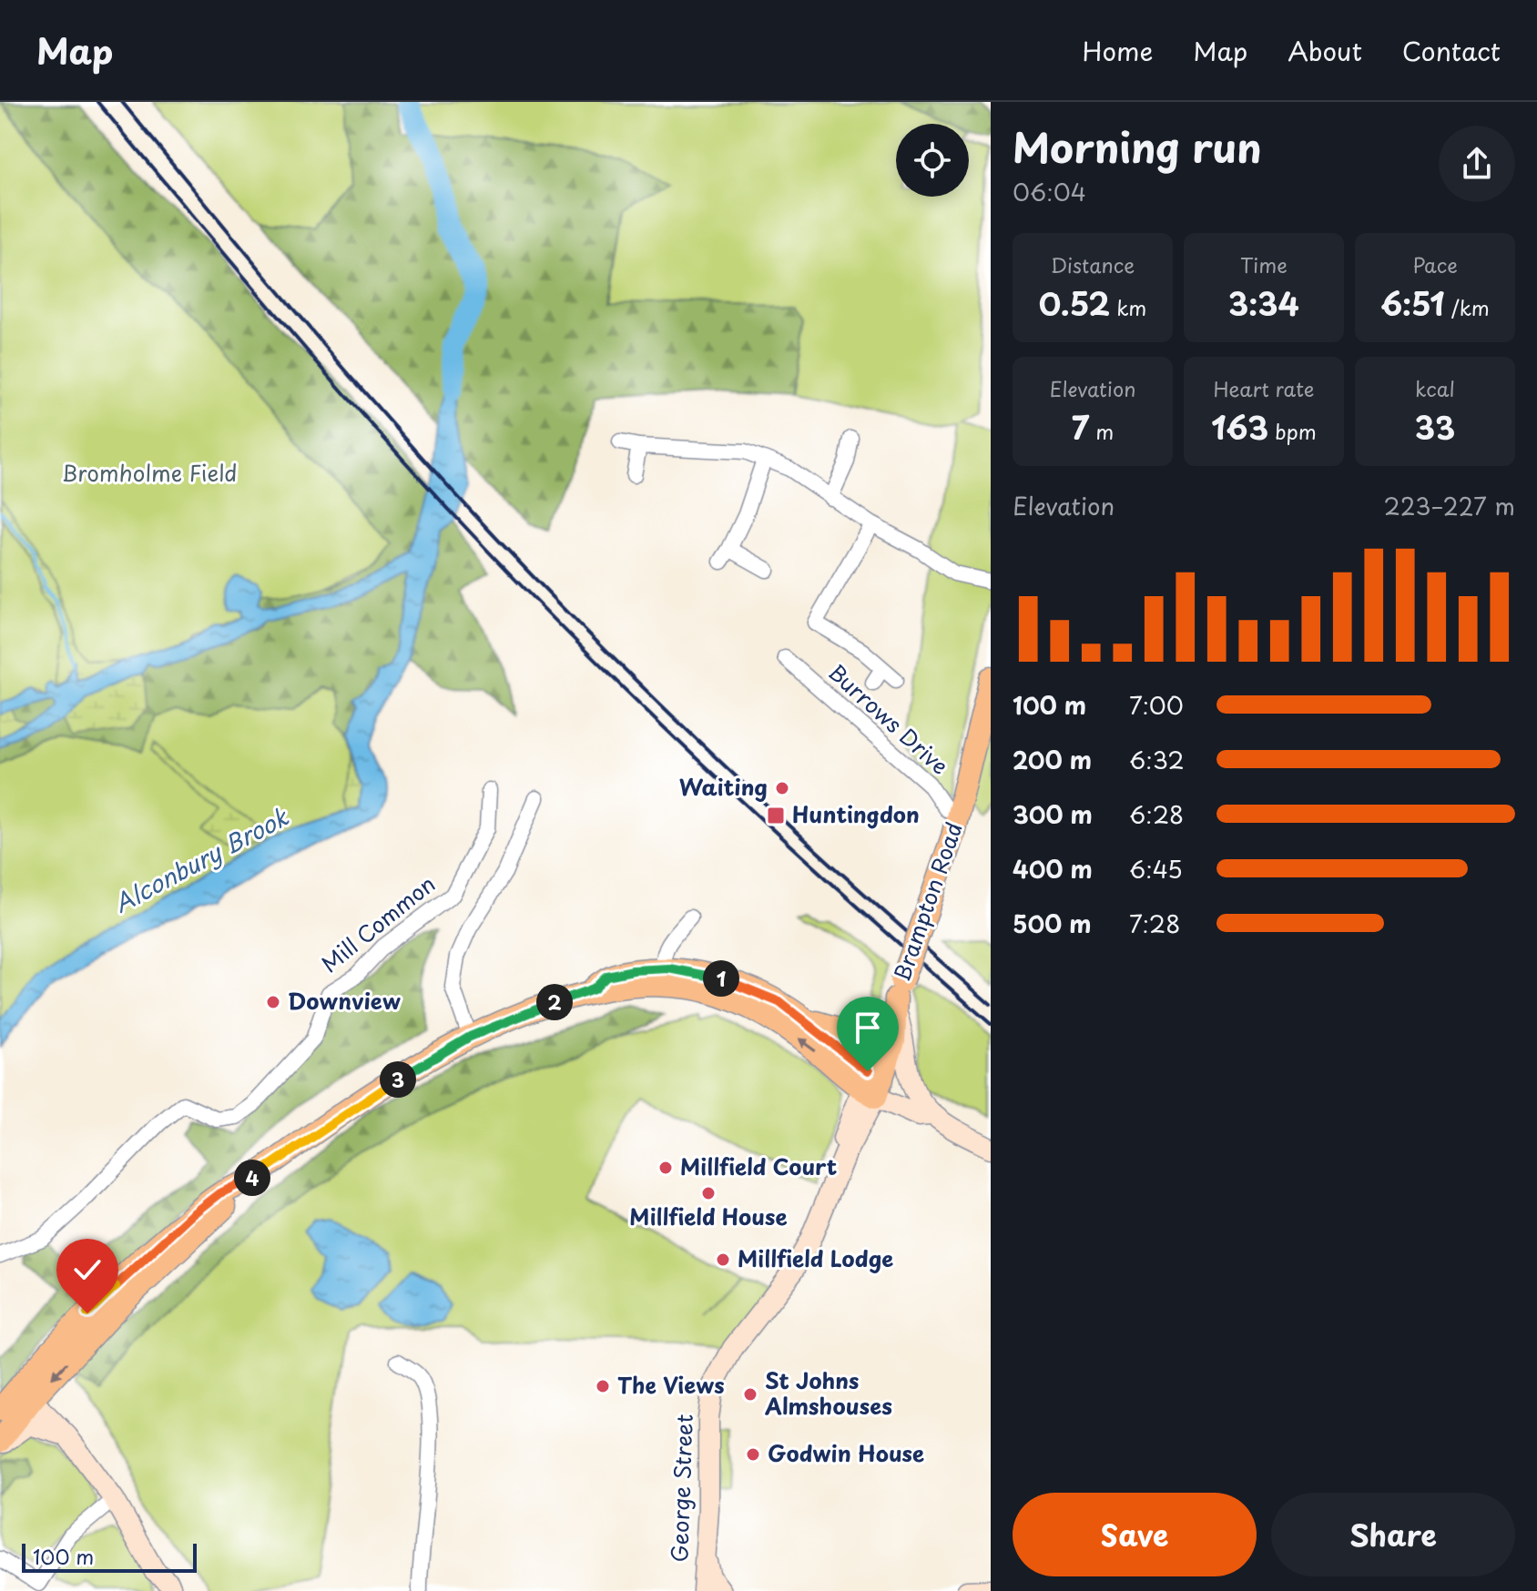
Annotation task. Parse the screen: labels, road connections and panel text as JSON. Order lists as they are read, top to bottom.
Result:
{
  "streets": {
    "main road": ["Brampton Road", "George Street"],
    "street": ["Burrows Drive", "Mill Common"]
  },
  "crossings": [
    ["Burrows Drive", "Brampton Road"],
    ["Brampton Road", "George Street"]
  ],
  "water": ["Alconbury Brook"],
  "parks": ["Bromholme Field"],
  "places": {
    "other": [
      "Waiting",
      "Downview",
      "Millfield Court",
      "Millfield House",
      "Millfield Lodge",
      "The Views",
      "St Johns Almshouses",
      "Godwin House"
    ],
    "transit": ["Huntingdon"]
  },
  "scale_bar": "100 m",
  "page": {
    "header": "Map",
    "nav": [
      "Home",
      "Map",
      "About",
      "Contact"
    ],
    "heading": ["Morning run", "06:04"],
    "stats": [
      ["Distance", "0.52 km"],
      ["Time", "3:34"],
      ["Pace", "6:51 /km"],
      ["Elevation", "7 m"],
      ["Heart rate", "163 bpm"],
      ["kcal", "33"]
    ],
    "chart": ["Elevation", "223–227 m"],
    "list": [
      {
        "name": "100 m",
        "note": "7:00"
      },
      {
        "name": "200 m",
        "note": "6:32"
      },
      {
        "name": "300 m",
        "note": "6:28"
      },
      {
        "name": "400 m",
        "note": "6:45"
      },
      {
        "name": "500 m",
        "note": "7:28"
      }
    ],
    "pins": [
      "1",
      "2",
      "3",
      "4"
    ],
    "buttons": ["Save", "Share"],
    "scale": "100 m"
  }
}
